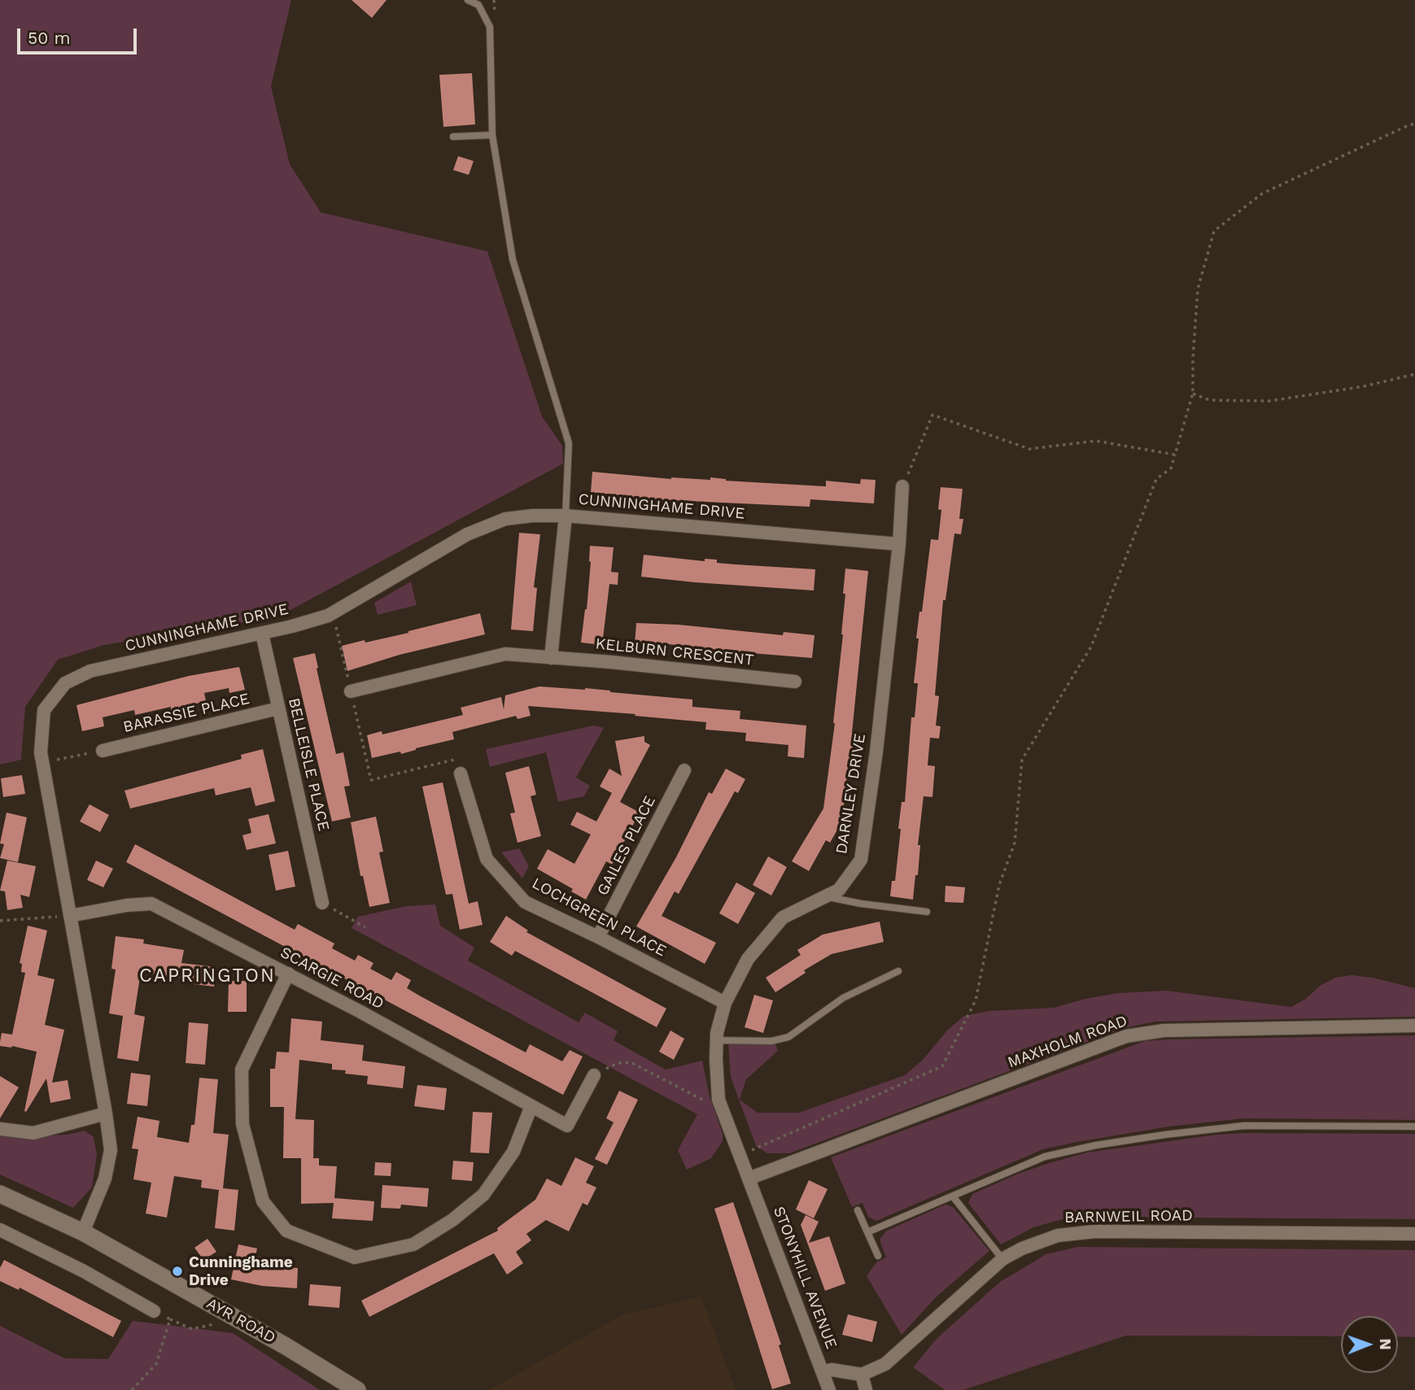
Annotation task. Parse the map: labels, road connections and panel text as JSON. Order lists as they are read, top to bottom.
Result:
{
  "streets": {
    "main road": ["AYR ROAD"],
    "street": [
      "CUNNINGHAME DRIVE",
      "KELBURN CRESCENT",
      "BARASSIE PLACE",
      "BELLEISLE PLACE",
      "DARNLEY DRIVE",
      "GAILES PLACE",
      "LOCHGREEN PLACE",
      "SCARGIE ROAD",
      "MAXHOLM ROAD",
      "BARNWEIL ROAD",
      "STONYHILL AVENUE"
    ]
  },
  "crossings": [
    ["CUNNINGHAME DRIVE", "BELLEISLE PLACE"],
    ["CUNNINGHAME DRIVE", "DARNLEY DRIVE"],
    ["CUNNINGHAME DRIVE", "SCARGIE ROAD"],
    ["CUNNINGHAME DRIVE", "AYR ROAD"],
    ["BARASSIE PLACE", "BELLEISLE PLACE"],
    ["DARNLEY DRIVE", "LOCHGREEN PLACE"],
    ["DARNLEY DRIVE", "MAXHOLM ROAD"],
    ["DARNLEY DRIVE", "STONYHILL AVENUE"],
    ["GAILES PLACE", "LOCHGREEN PLACE"],
    ["MAXHOLM ROAD", "STONYHILL AVENUE"]
  ],
  "districts": ["CAPRINGTON"],
  "places": ["Cunninghame Drive"],
  "scale_bar": "50 m",
  "north": "right"
}
